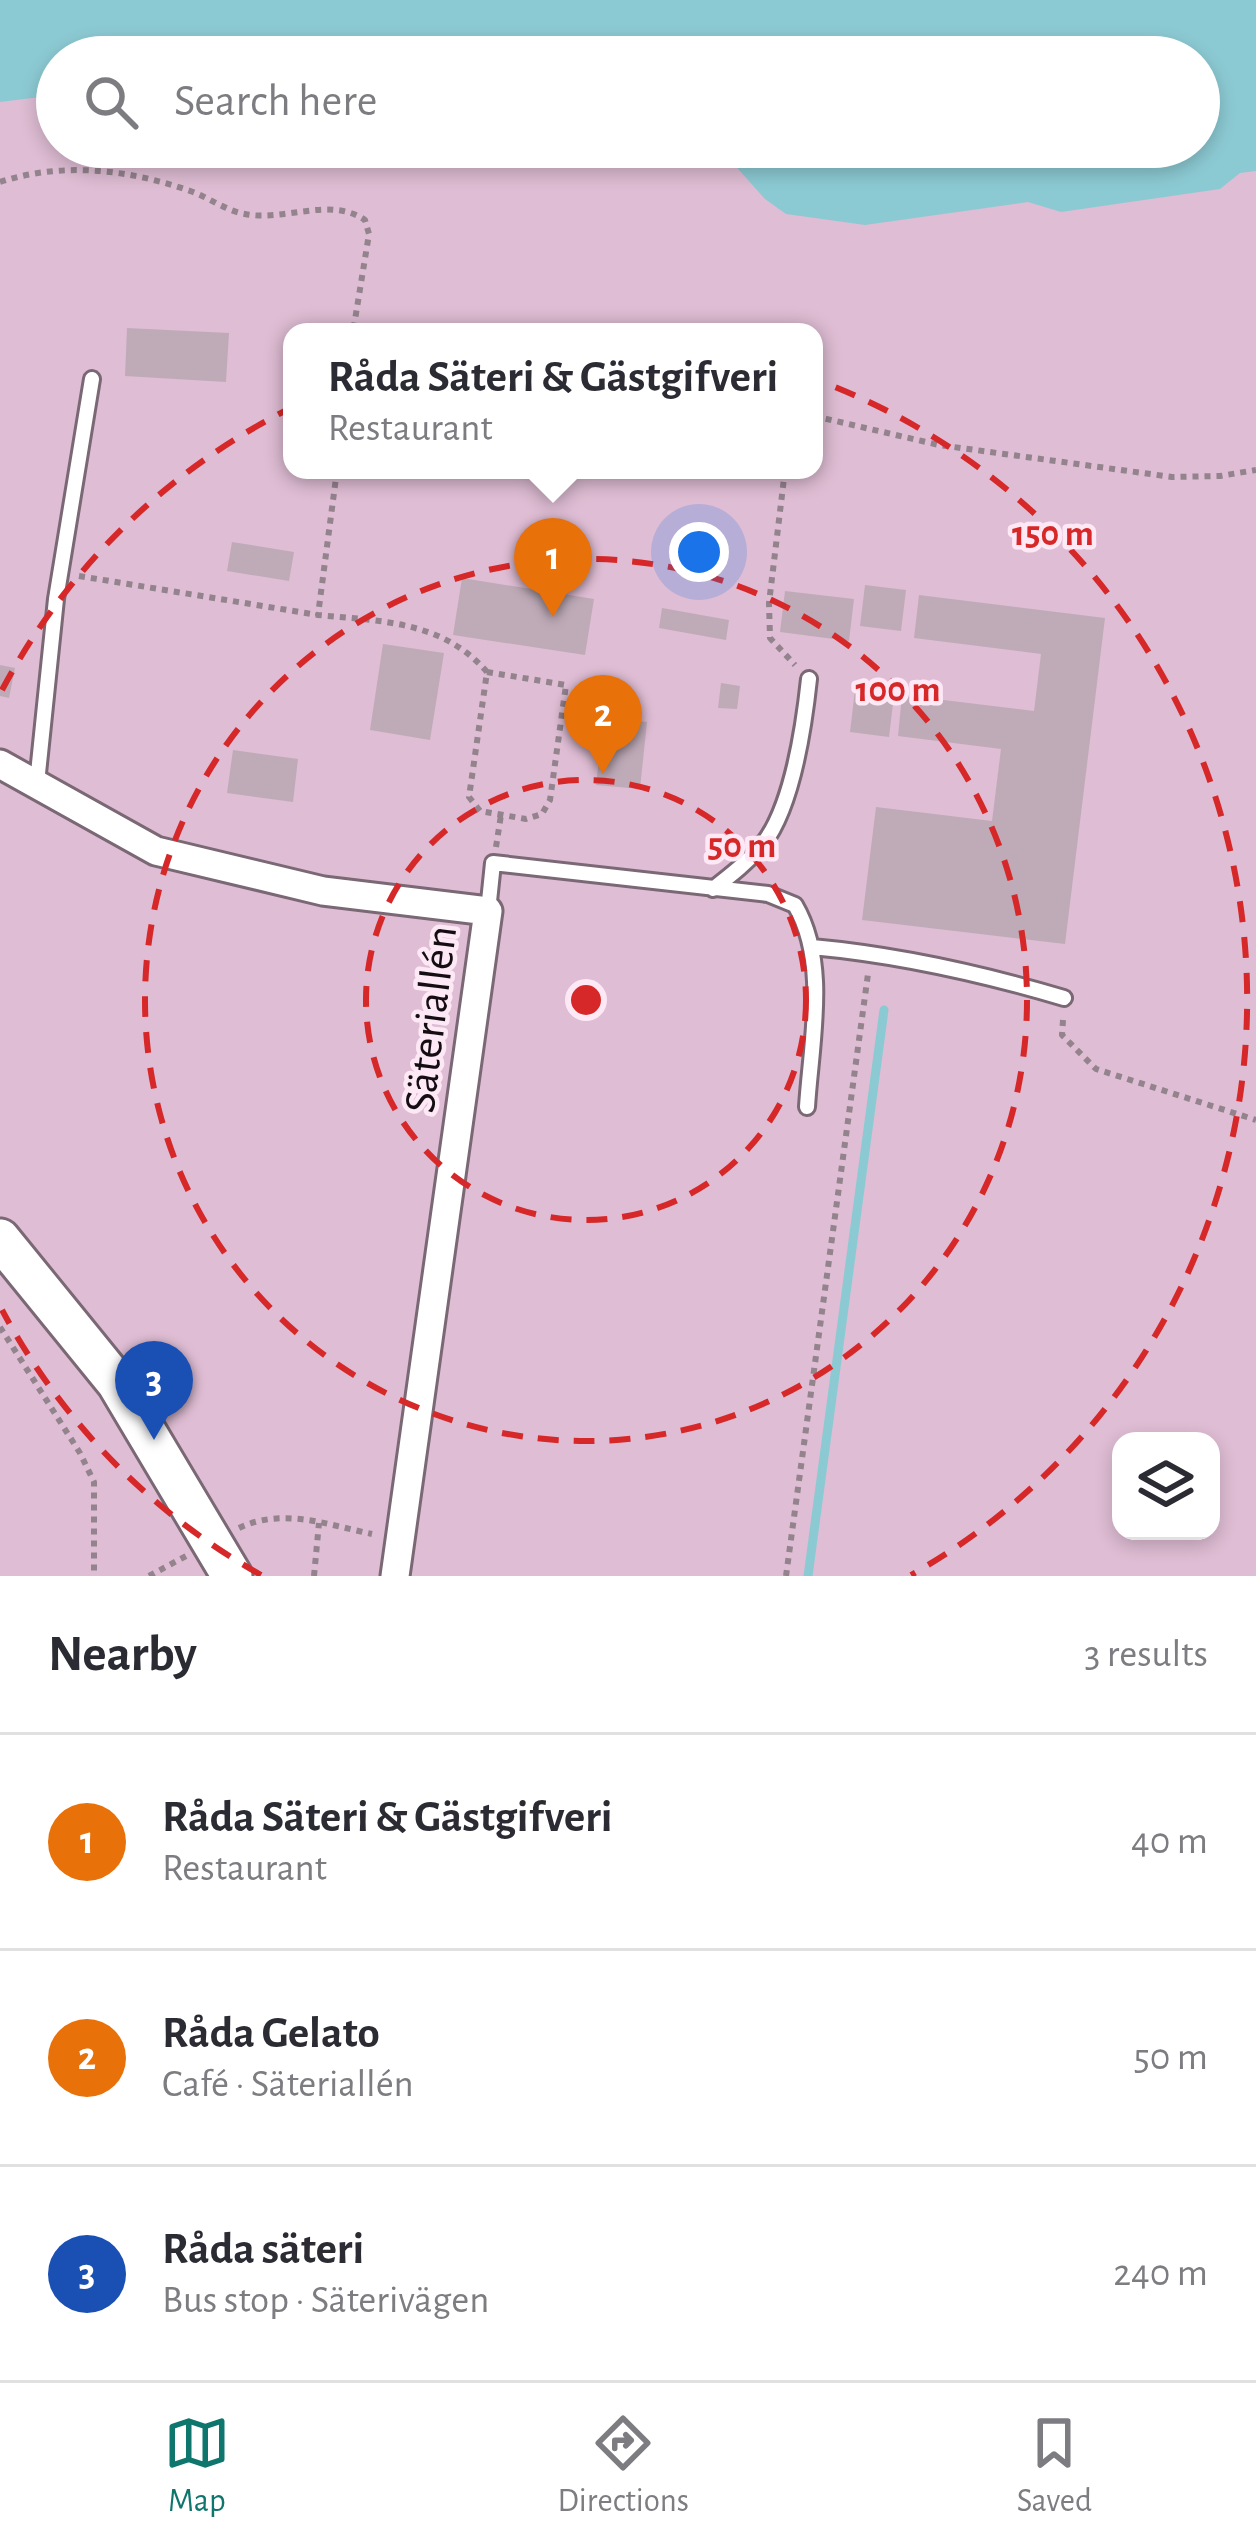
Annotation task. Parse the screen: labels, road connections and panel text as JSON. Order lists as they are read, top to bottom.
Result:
{
  "streets": {
    "street": ["Säteriallén"]
  },
  "page": {
    "search": "Search here",
    "popup": ["Råda Säteri & Gästgifveri", "Restaurant"],
    "pins": ["1", "2", "3"],
    "heading": ["Nearby", "3 results"],
    "list": [
      {
        "mark": "1",
        "name": "Råda Säteri & Gästgifveri",
        "note": "Restaurant",
        "value": "40 m"
      },
      {
        "mark": "2",
        "name": "Råda Gelato",
        "note": "Café · Säteriallén",
        "value": "50 m"
      },
      {
        "mark": "3",
        "name": "Råda säteri",
        "note": "Bus stop · Säterivägen",
        "value": "240 m"
      }
    ],
    "nav": ["Map", "Directions", "Saved"]
  },
  "rings": ["150 m", "100 m", "50 m"]
}
